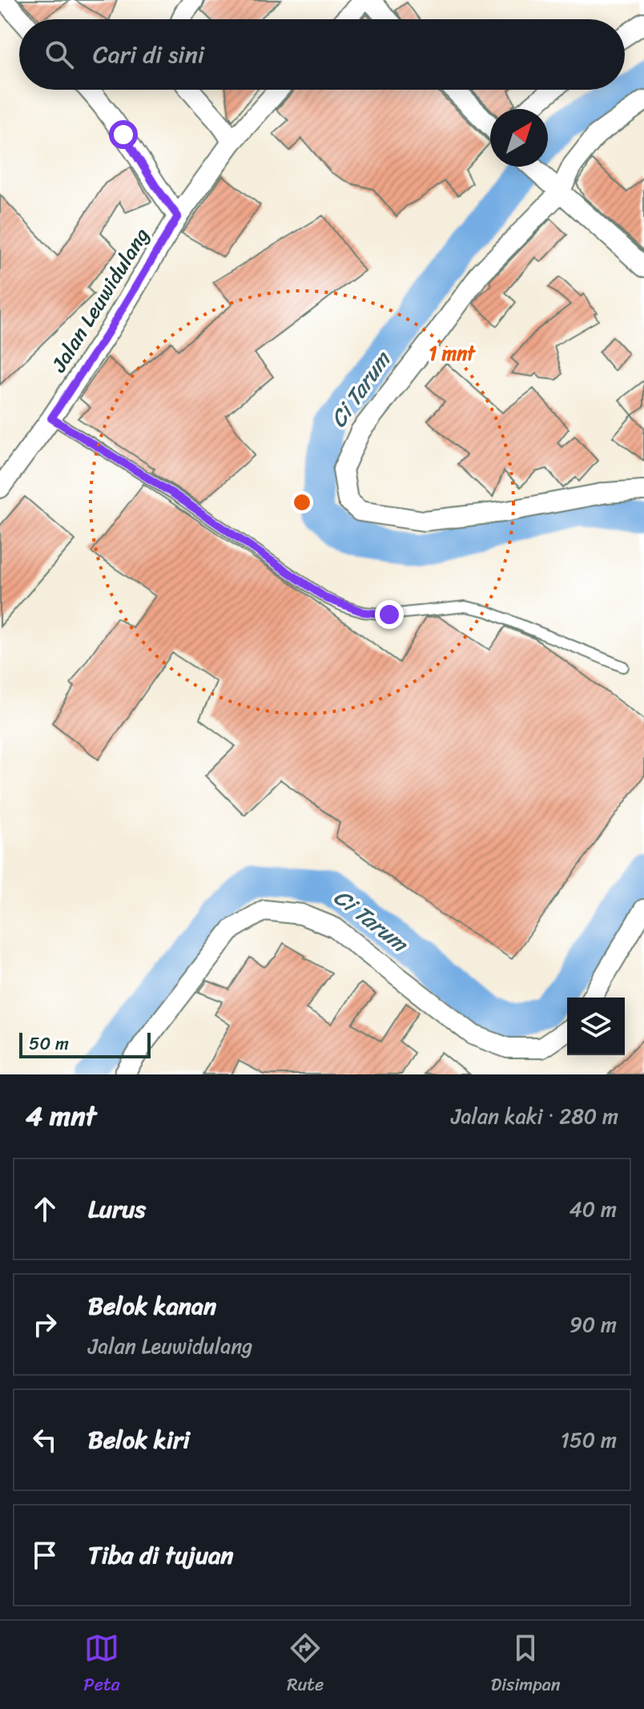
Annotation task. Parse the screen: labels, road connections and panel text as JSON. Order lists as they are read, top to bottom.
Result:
{
  "streets": {
    "street": ["Jalan Leuwidulang"]
  },
  "water": ["Ci Tarum"],
  "scale_bar": "50 m",
  "north": "top right",
  "page": {
    "search": "Cari di sini",
    "scale": "50 m",
    "heading": ["4 mnt", "Jalan kaki · 280 m"],
    "list": [
      ["Lurus", "40 m"],
      ["Belok kanan", "Jalan Leuwidulang", "90 m"],
      ["Belok kiri", "150 m"],
      "Tiba di tujuan"
    ],
    "nav": ["Peta", "Rute", "Disimpan"]
  },
  "rings": ["1 mnt"]
}
